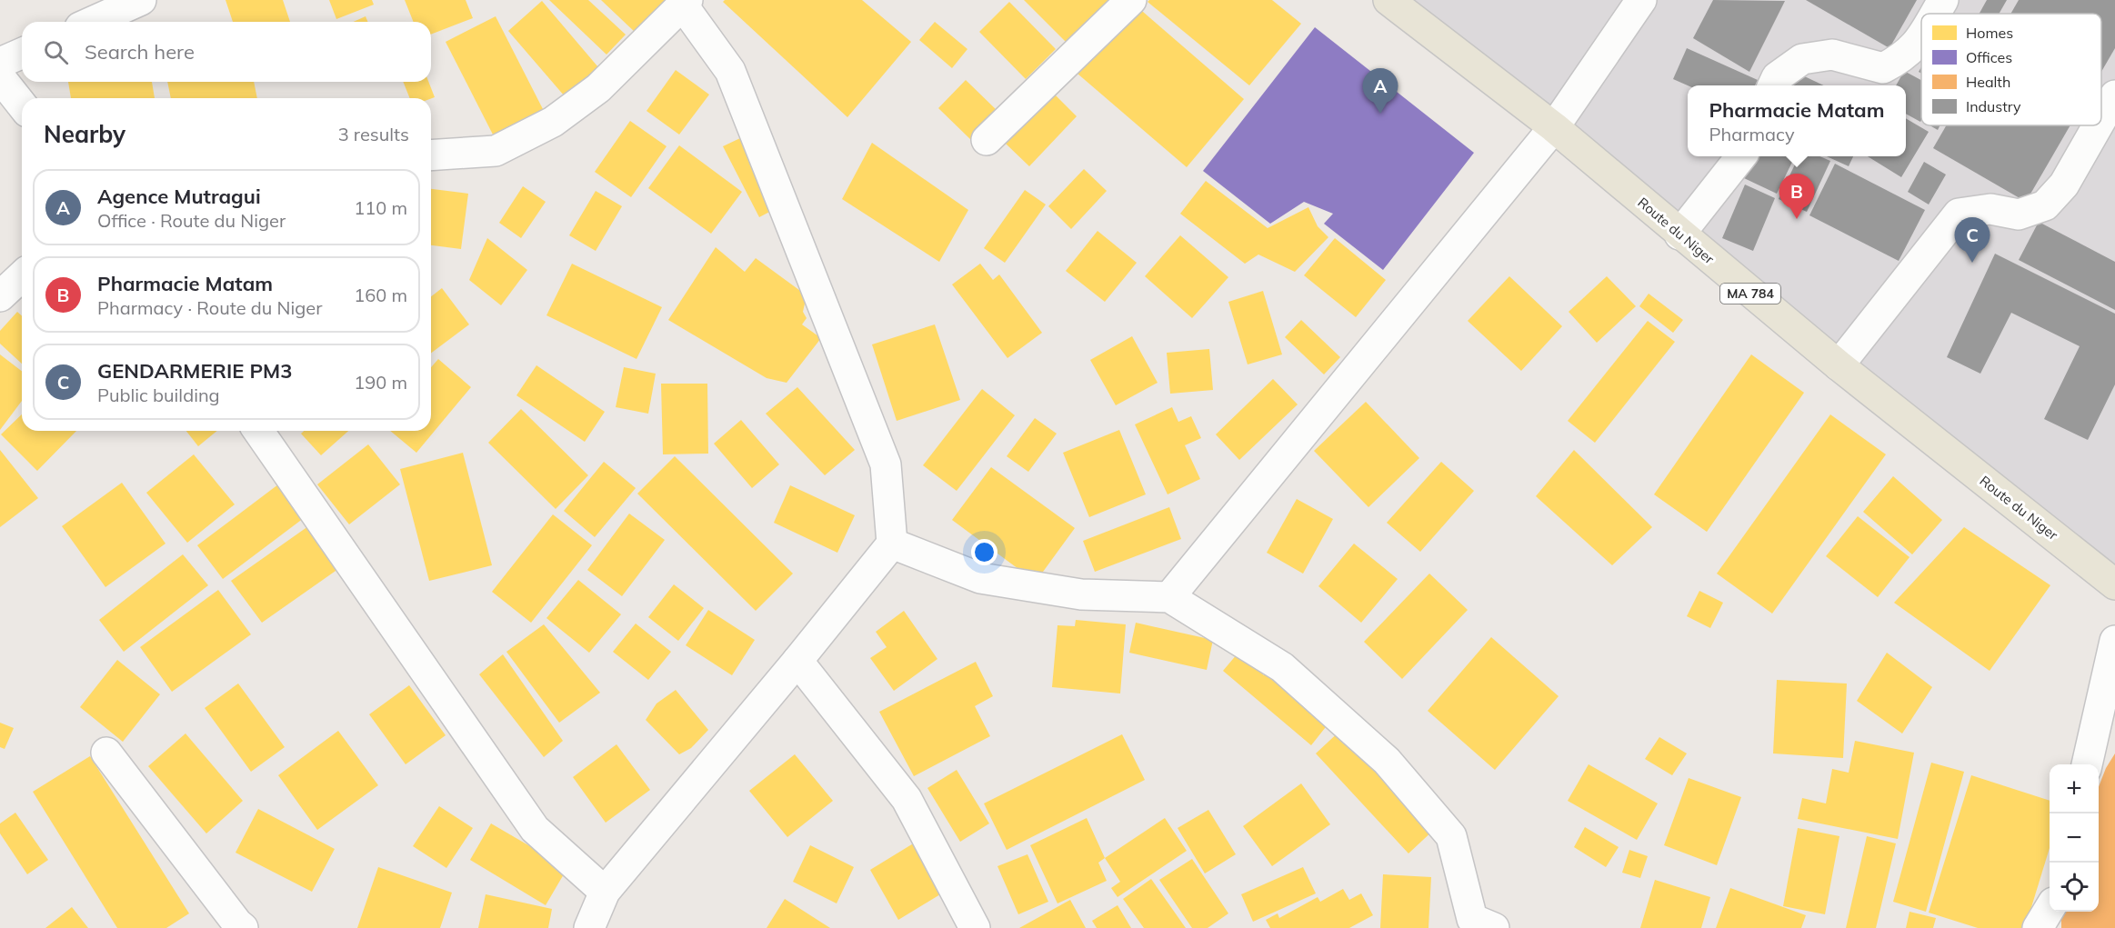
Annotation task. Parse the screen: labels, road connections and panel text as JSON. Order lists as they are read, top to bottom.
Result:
{
  "streets": {
    "main road": ["Route du Niger", "MA 784"]
  },
  "legend": [
    "Homes",
    "Offices",
    "Health",
    "Industry"
  ],
  "page": {
    "search": "Search here",
    "pins": ["A", "B", "C"],
    "popup": ["Pharmacie Matam", "Pharmacy"],
    "heading": ["Nearby", "3 results"],
    "list": [
      {
        "mark": "A",
        "name": "Agence Mutragui",
        "note": "Office · Route du Niger",
        "value": "110 m"
      },
      {
        "mark": "B",
        "name": "Pharmacie Matam",
        "note": "Pharmacy · Route du Niger",
        "value": "160 m"
      },
      {
        "mark": "C",
        "name": "GENDARMERIE PM3",
        "note": "Public building",
        "value": "190 m"
      }
    ],
    "map_buttons": ["+", "−"]
  }
}
